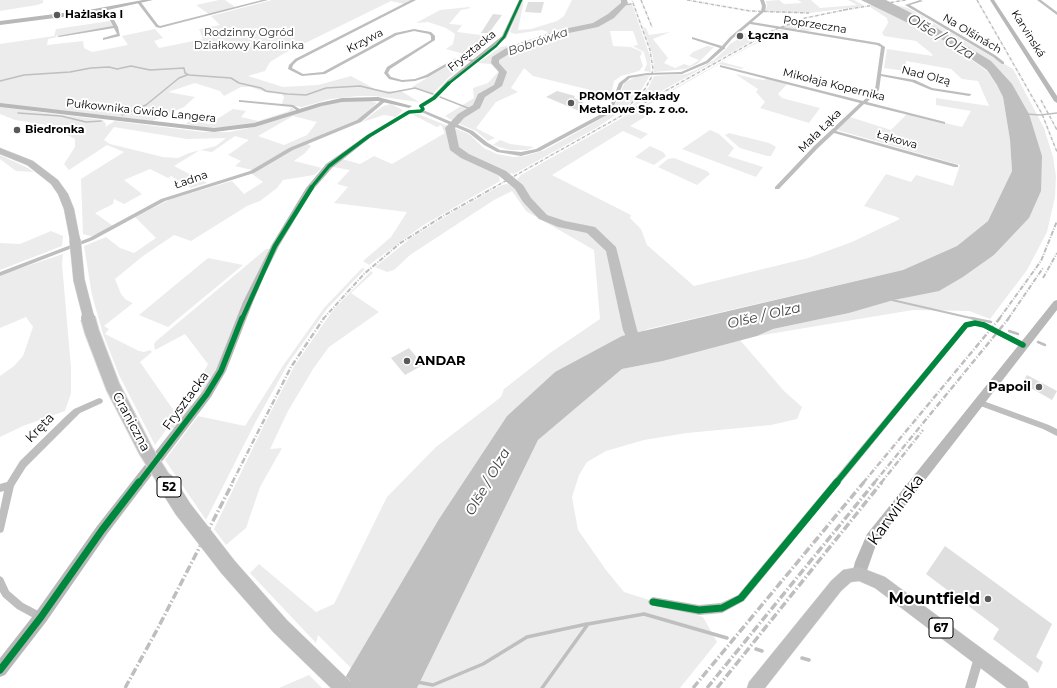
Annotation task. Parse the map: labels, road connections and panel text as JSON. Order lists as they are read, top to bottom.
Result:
{
  "streets": {
    "highway": ["Graniczna", "52"],
    "main road": ["67"],
    "street": [
      "Poprzeczna",
      "Na Olšinách",
      "Karvinská",
      "Krzywa",
      "Frysztacka",
      "Nad Olzą",
      "Mikołaja Kopernika",
      "Pułkownika Gwido Langera",
      "Mała Łąka",
      "Łąkowa",
      "Ładna",
      "Kręta",
      "Karwińska"
    ]
  },
  "crossings": [
    ["Poprzeczna", "Mała Łąka"],
    ["Krzywa", "Frysztacka"],
    ["Frysztacka", "Pułkownika Gwido Langera"],
    ["Nad Olzą", "Mała Łąka"],
    ["Mikołaja Kopernika", "Mała Łąka"],
    ["Pułkownika Gwido Langera", "Ładna"],
    ["Mała Łąka", "Łąkowa"],
    ["Karwińska", "67"]
  ],
  "water": ["Olše / Olza", "Bobrówka"],
  "parks": ["Rodzinny Ogród Działkowy Karolinka"],
  "places": [
    "Hażlaska I",
    "Łączna",
    "PROMOT Zakłady Metalowe Sp. z o.o.",
    "Biedronka",
    "ANDAR",
    "Papoil",
    "Mountfield"
  ]
}
